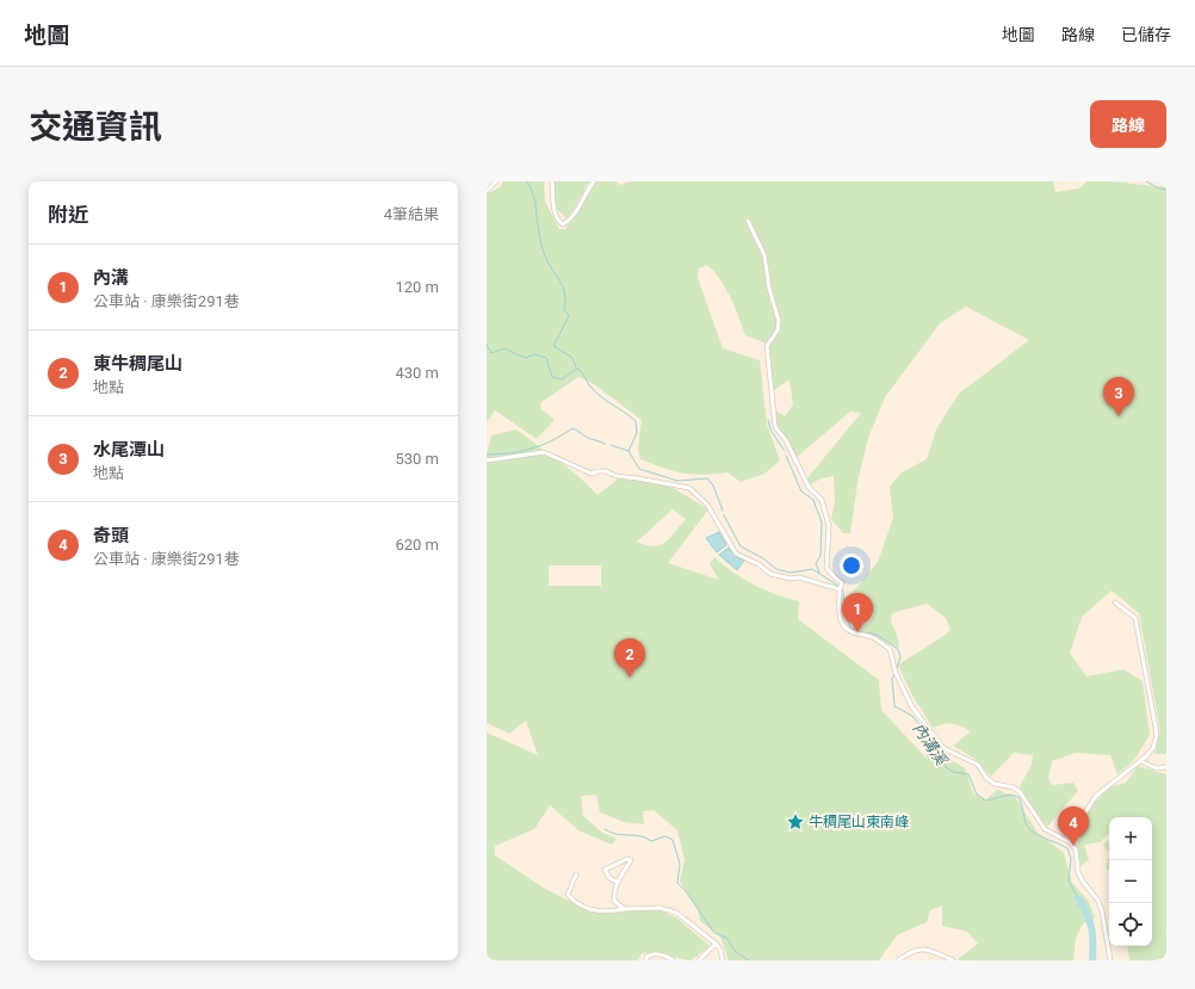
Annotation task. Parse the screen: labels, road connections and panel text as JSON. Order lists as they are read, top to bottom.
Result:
{
  "water": ["內溝溪"],
  "places": {
    "place": ["牛稠尾山東南峰"]
  },
  "page": {
    "header": "地圖",
    "nav": ["地圖", "路線", "已儲存"],
    "title": "交通資訊",
    "buttons": "路線",
    "heading": ["附近", "4筆結果"],
    "list": [
      {
        "mark": "1",
        "name": "內溝",
        "note": "公車站 · 康樂街291巷",
        "value": "120 m"
      },
      {
        "mark": "2",
        "name": "東牛稠尾山",
        "note": "地點",
        "value": "430 m"
      },
      {
        "mark": "3",
        "name": "水尾潭山",
        "note": "地點",
        "value": "530 m"
      },
      {
        "mark": "4",
        "name": "奇頭",
        "note": "公車站 · 康樂街291巷",
        "value": "620 m"
      }
    ],
    "pins": [
      "3",
      "1",
      "2",
      "4"
    ],
    "map_buttons": ["+", "−"]
  }
}
